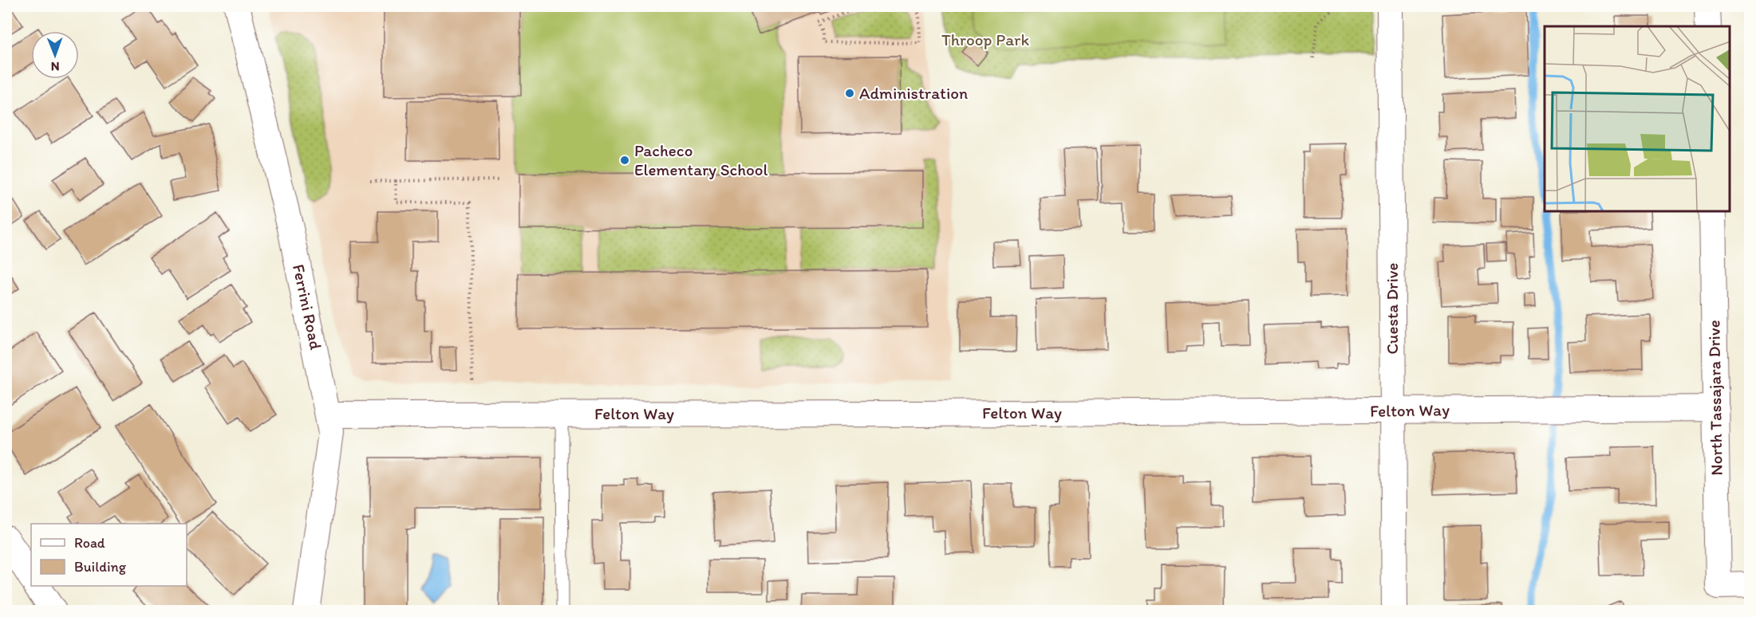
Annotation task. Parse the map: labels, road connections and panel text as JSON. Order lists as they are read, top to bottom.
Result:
{
  "streets": {
    "street": [
      "Ferrini Road",
      "Cuesta Drive",
      "North Tassajara Drive",
      "Felton Way"
    ]
  },
  "crossings": [
    ["Ferrini Road", "Felton Way"],
    ["Cuesta Drive", "Felton Way"],
    ["North Tassajara Drive", "Felton Way"]
  ],
  "parks": ["Throop Park"],
  "places": ["Administration", "Pacheco Elementary School"],
  "legend": ["Road", "Building"],
  "north": "bottom"
}
